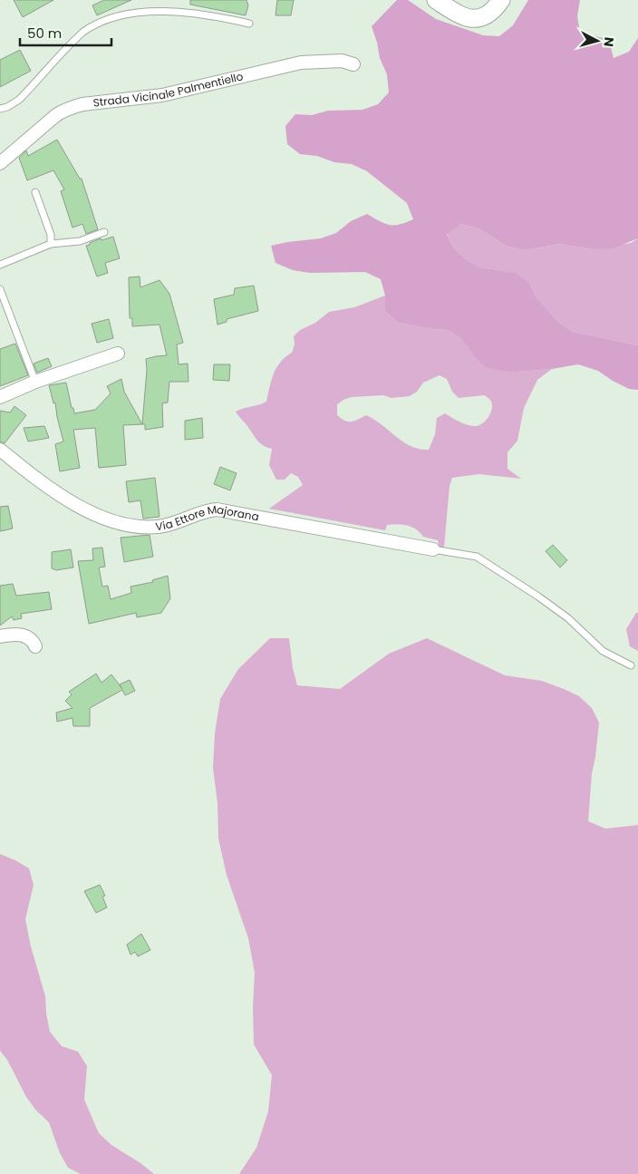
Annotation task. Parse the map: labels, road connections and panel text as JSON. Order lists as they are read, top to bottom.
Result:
{
  "streets": {
    "street": ["Strada Vicinale Palmentiello", "Via Ettore Majorana"]
  },
  "scale_bar": "50 m",
  "north": "right"
}
